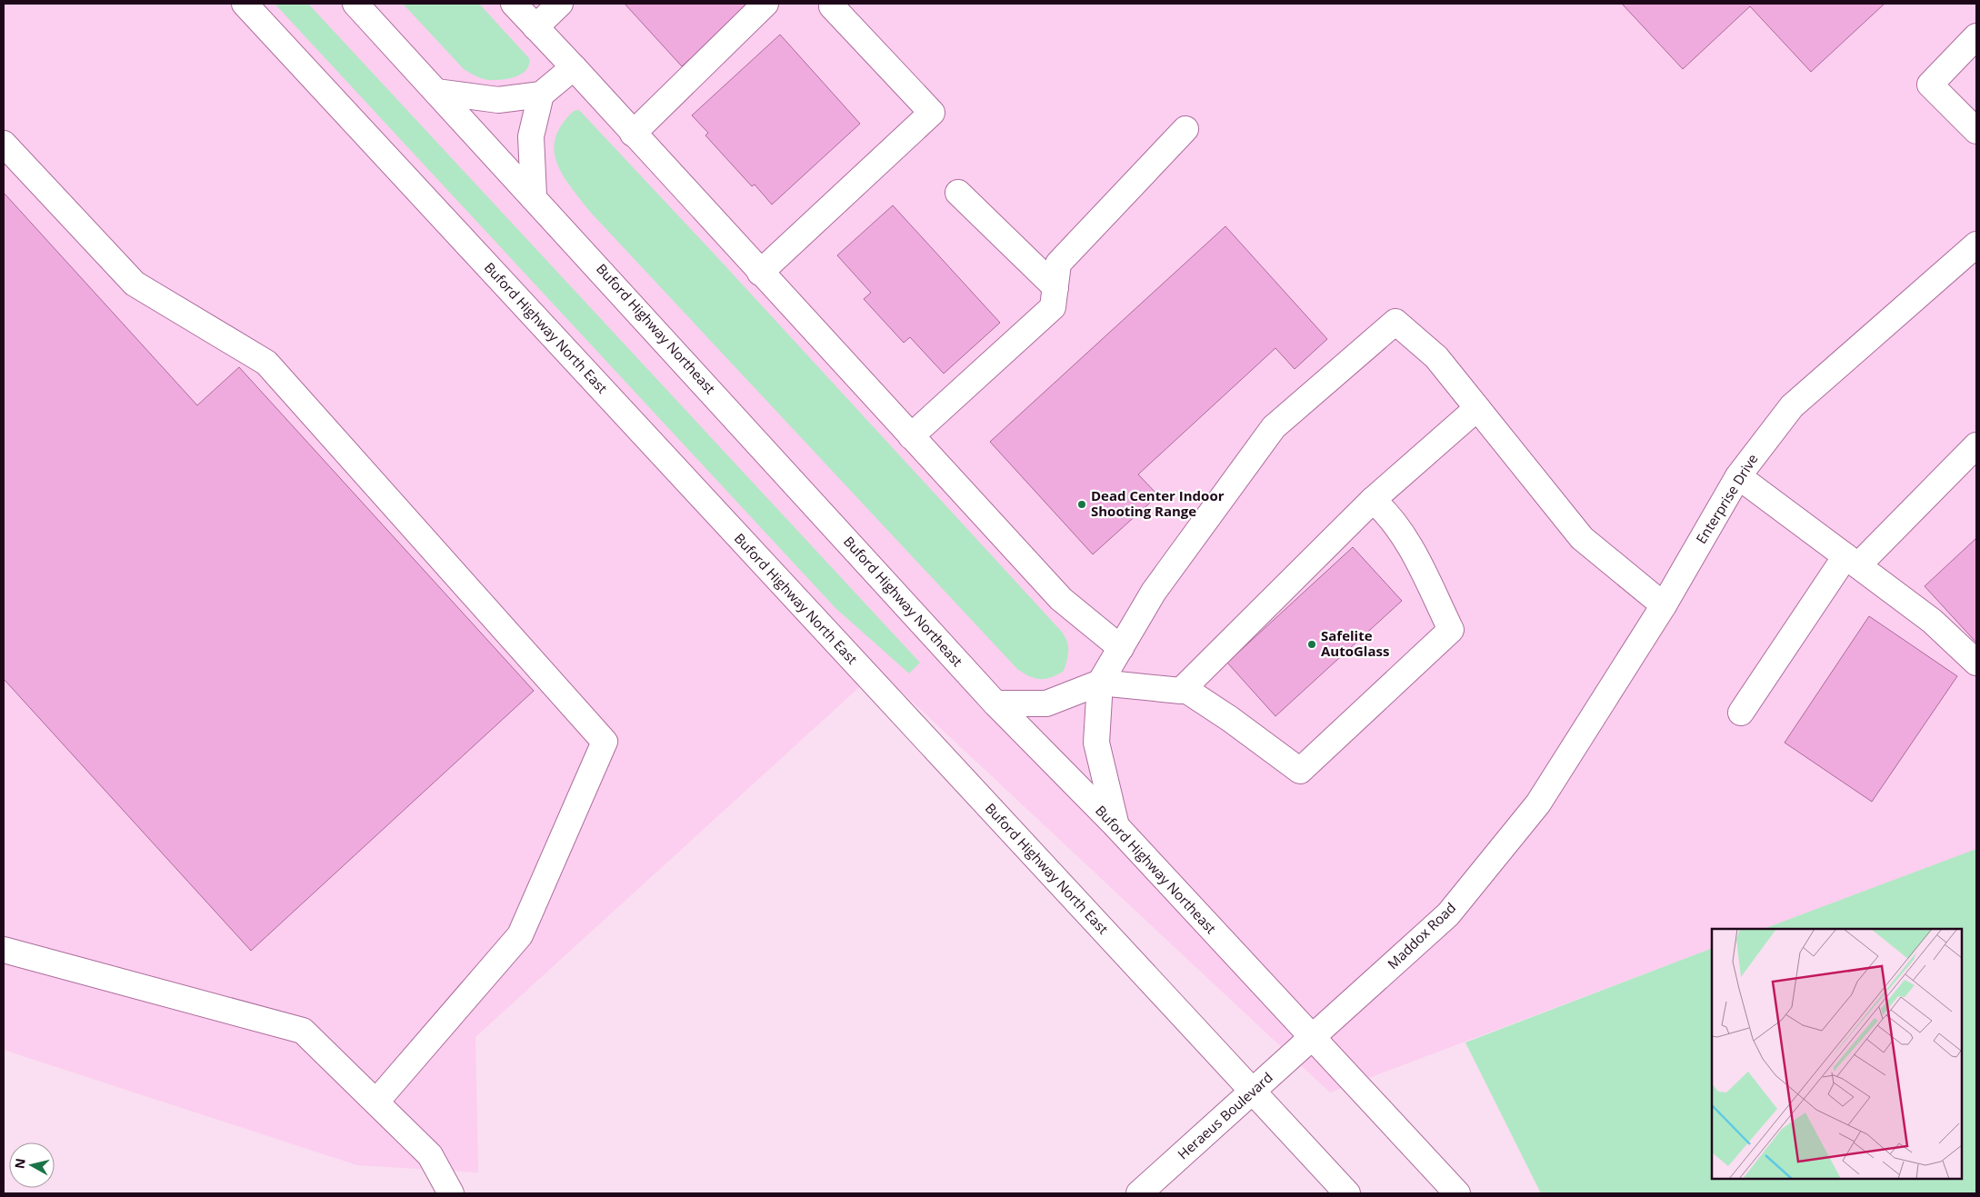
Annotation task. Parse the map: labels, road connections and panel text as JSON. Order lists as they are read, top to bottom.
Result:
{
  "streets": {
    "main road": [
      "Buford Highway North East",
      "Buford Highway Northeast",
      "Enterprise Drive",
      "Maddox Road",
      "Heraeus Boulevard"
    ]
  },
  "crossings": [
    ["Buford Highway North East", "Heraeus Boulevard"],
    ["Buford Highway Northeast", "Maddox Road"],
    ["Buford Highway Northeast", "Heraeus Boulevard"],
    ["Enterprise Drive", "Maddox Road"],
    ["Maddox Road", "Heraeus Boulevard"]
  ],
  "places": ["Dead Center Indoor Shooting Range", "Safelite AutoGlass"],
  "north": "left"
}
